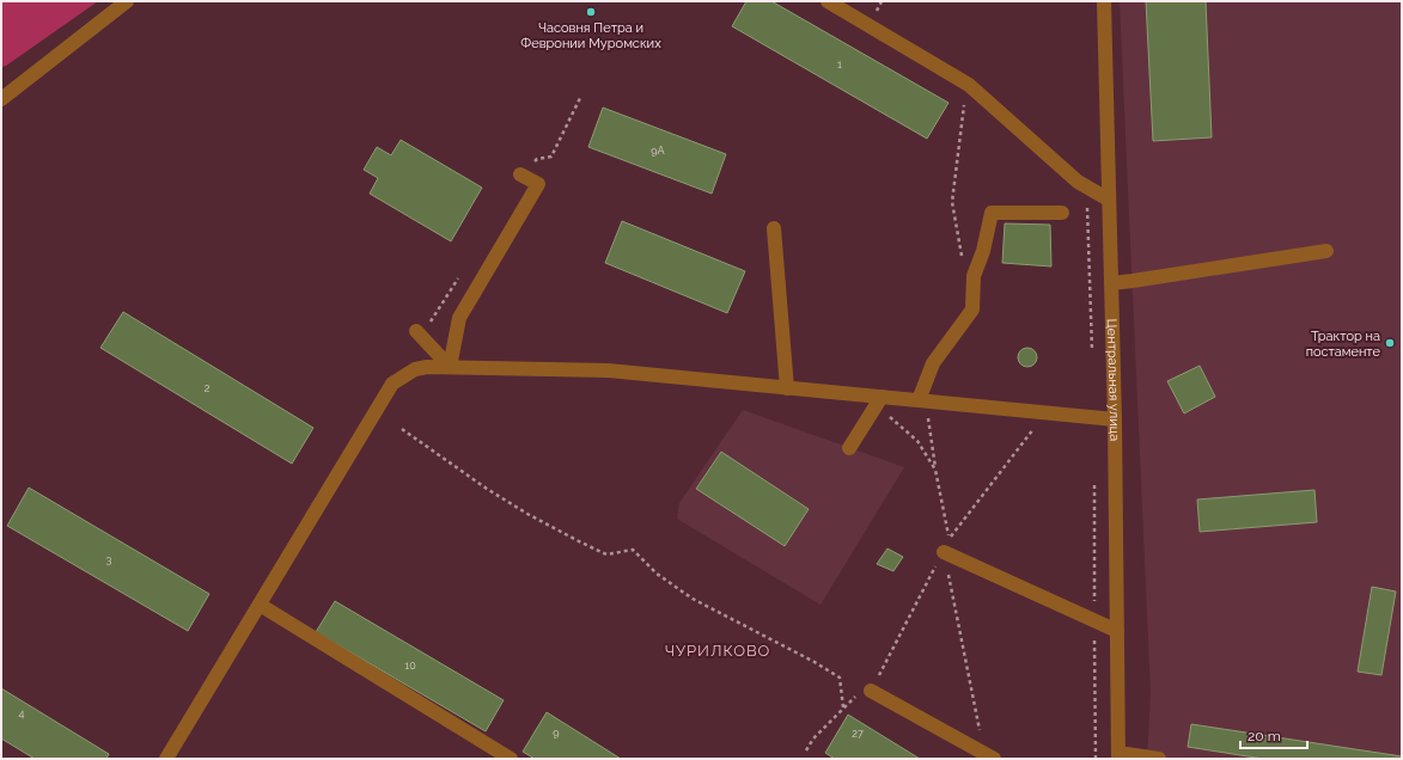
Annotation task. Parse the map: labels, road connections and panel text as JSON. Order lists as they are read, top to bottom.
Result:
{
  "streets": {
    "street": ["Центральная улица"]
  },
  "districts": ["ЧУРИЛКОВО"],
  "places": ["Часовня Петра и Февронии Муромских", "Трактор на постаменте"],
  "house_numbers": [
    "1",
    "9А",
    "2",
    "3",
    "10",
    "4",
    "9",
    "27"
  ],
  "scale_bar": "20 m"
}
